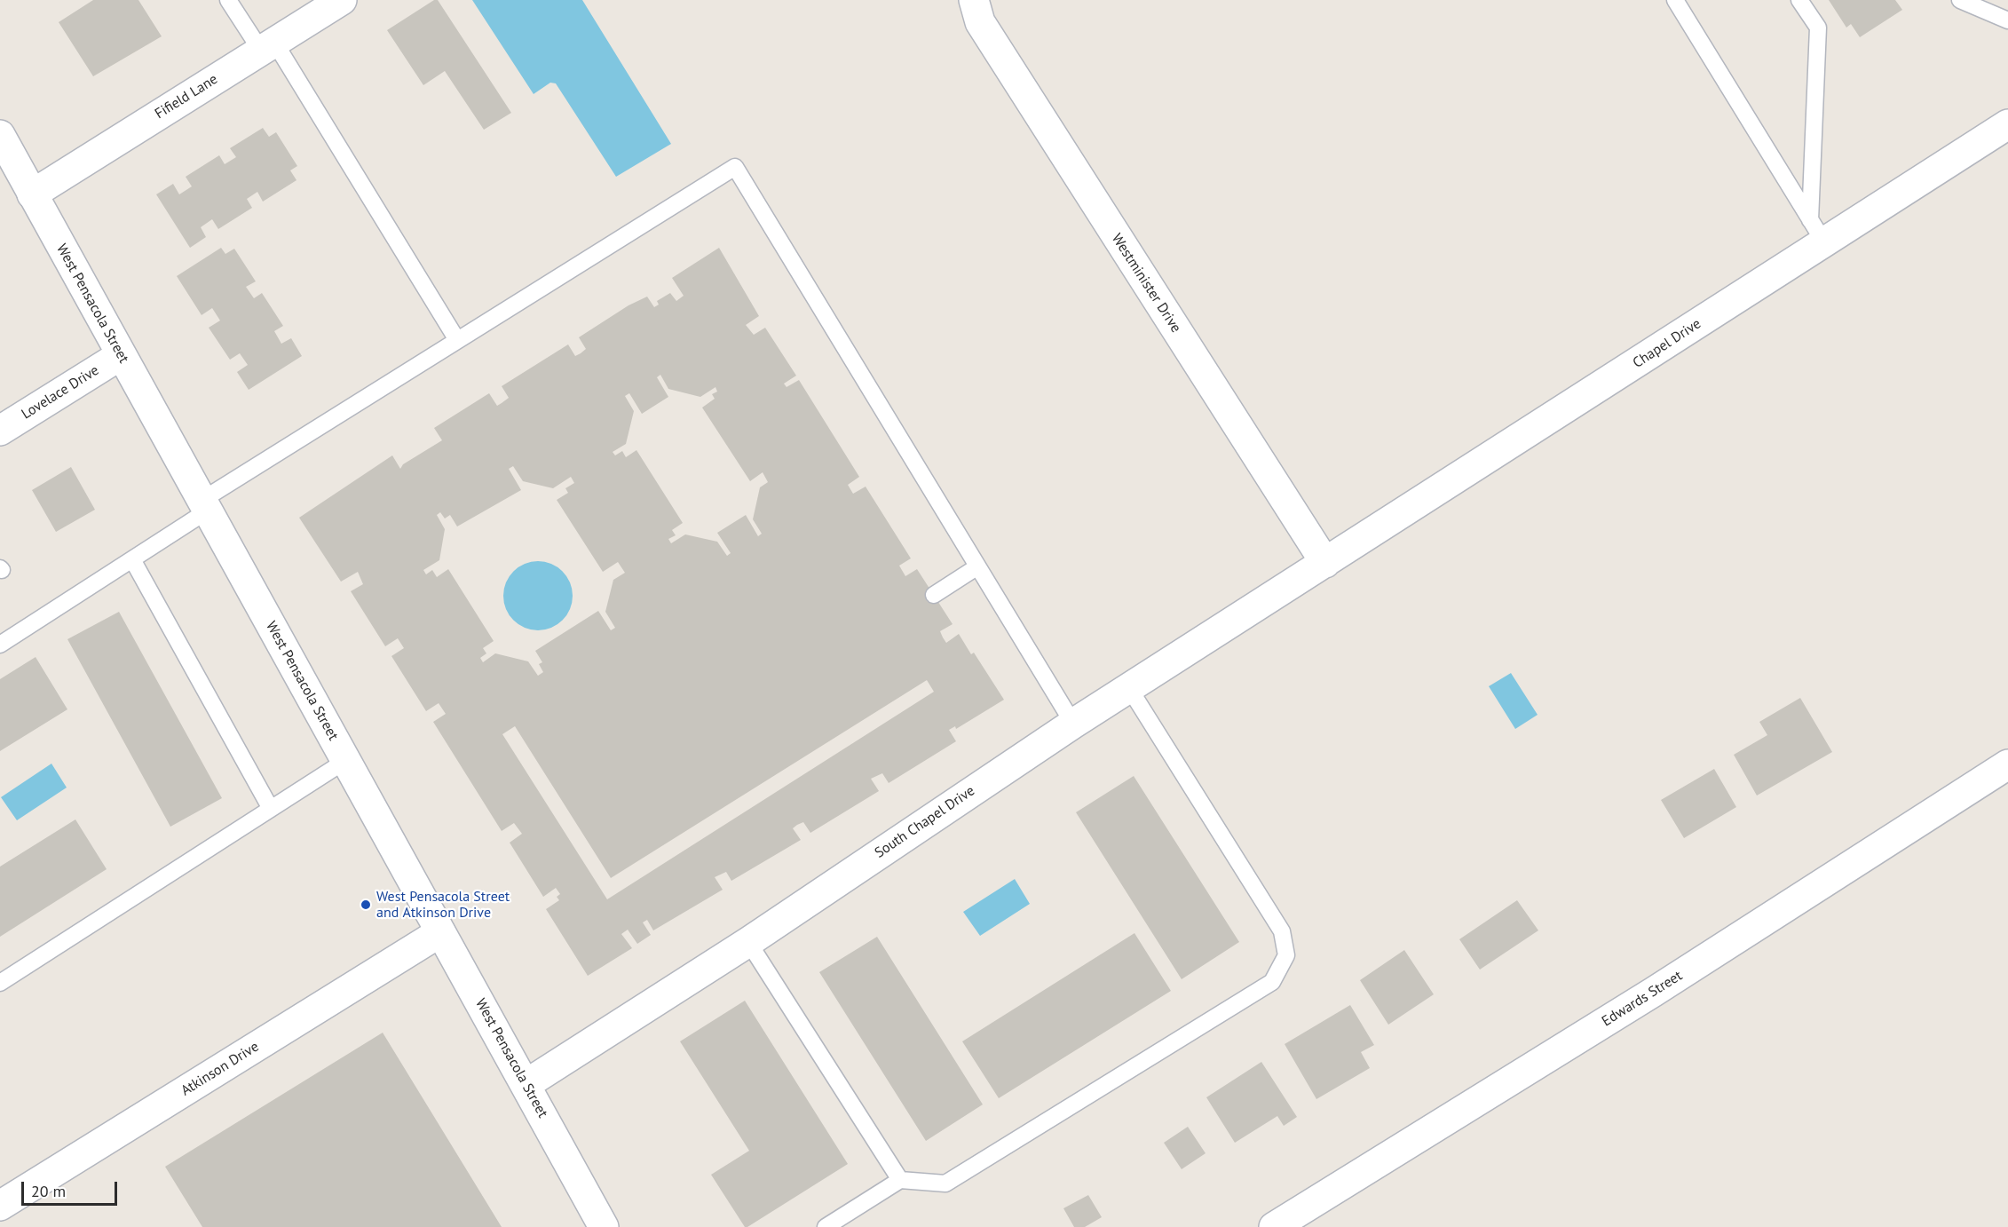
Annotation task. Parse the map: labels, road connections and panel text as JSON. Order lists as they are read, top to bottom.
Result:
{
  "streets": {
    "street": [
      "Fifield Lane",
      "Westminister Drive",
      "West Pensacola Street",
      "Chapel Drive",
      "Lovelace Drive",
      "South Chapel Drive",
      "Edwards Street",
      "Atkinson Drive"
    ]
  },
  "crossings": [
    ["Fifield Lane", "West Pensacola Street"],
    ["Westminister Drive", "Chapel Drive"],
    ["Westminister Drive", "South Chapel Drive"],
    ["West Pensacola Street", "Lovelace Drive"],
    ["West Pensacola Street", "South Chapel Drive"],
    ["West Pensacola Street", "Atkinson Drive"],
    ["Chapel Drive", "South Chapel Drive"]
  ],
  "places": ["West Pensacola Street and Atkinson Drive"],
  "scale_bar": "20 m"
}
